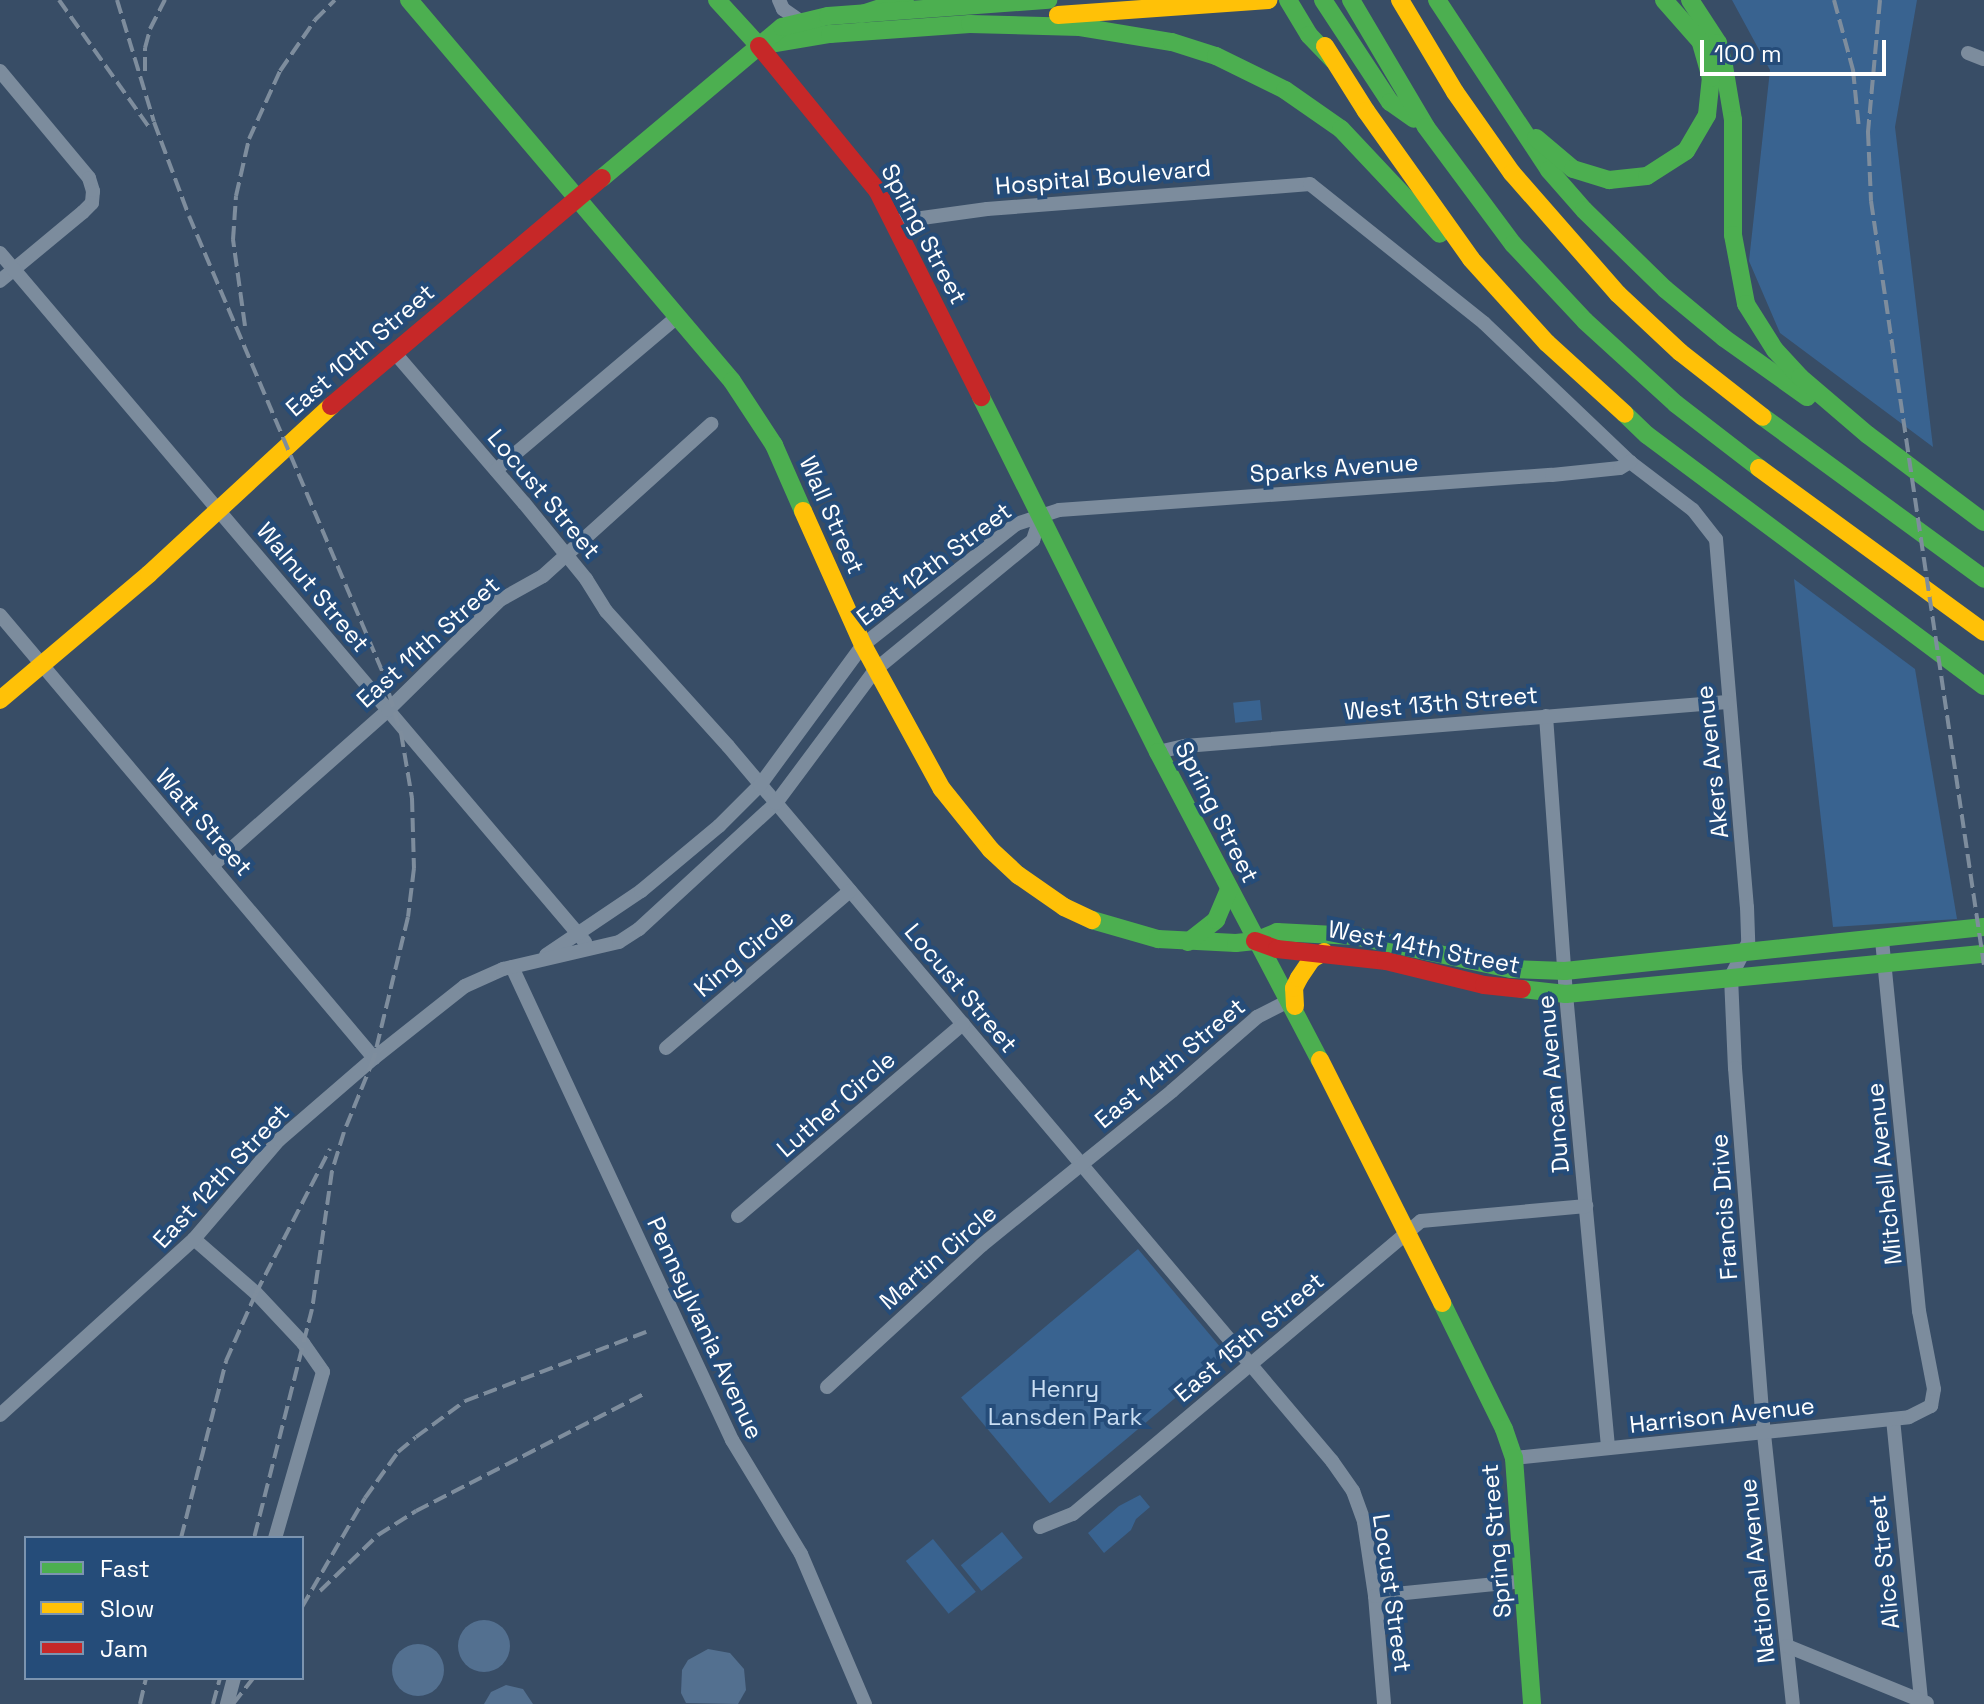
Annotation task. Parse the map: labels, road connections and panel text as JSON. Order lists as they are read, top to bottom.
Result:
{
  "streets": {
    "main road": [
      "Spring Street",
      "East 10th Street",
      "Wall Street",
      "West 14th Street"
    ],
    "street": [
      "Hospital Boulevard",
      "Sparks Avenue",
      "Locust Street",
      "East 12th Street",
      "Walnut Street",
      "East 11th Street",
      "West 13th Street",
      "Akers Avenue",
      "Watt Street",
      "King Circle",
      "East 14th Street",
      "Duncan Avenue",
      "Luther Circle",
      "Mitchell Avenue",
      "Francis Drive",
      "Martin Circle",
      "Pennsylvania Avenue",
      "East 15th Street",
      "Harrison Avenue",
      "Alice Street",
      "National Avenue"
    ]
  },
  "crossings": [
    ["Hospital Boulevard", "Spring Street"],
    ["Hospital Boulevard", "Sparks Avenue"],
    ["Hospital Boulevard", "Akers Avenue"],
    ["Spring Street", "East 10th Street"],
    ["Spring Street", "Sparks Avenue"],
    ["Spring Street", "Wall Street"],
    ["Spring Street", "East 12th Street"],
    ["Spring Street", "West 13th Street"],
    ["Spring Street", "West 14th Street"],
    ["Spring Street", "East 14th Street"],
    ["Spring Street", "East 15th Street"],
    ["Spring Street", "Harrison Avenue"],
    ["East 10th Street", "Locust Street"],
    ["East 10th Street", "Wall Street"],
    ["East 10th Street", "Walnut Street"],
    ["East 10th Street", "Watt Street"],
    ["Sparks Avenue", "East 12th Street"],
    ["Sparks Avenue", "Akers Avenue"],
    ["Locust Street", "East 12th Street"],
    ["Locust Street", "East 11th Street"],
    ["Locust Street", "King Circle"],
    ["Locust Street", "East 14th Street"],
    ["Locust Street", "Luther Circle"],
    ["Locust Street", "Martin Circle"],
    ["Locust Street", "East 15th Street"],
    ["Wall Street", "East 12th Street"],
    ["Wall Street", "West 14th Street"],
    ["East 12th Street", "Walnut Street"],
    ["East 12th Street", "Watt Street"],
    ["East 12th Street", "Pennsylvania Avenue"],
    ["Walnut Street", "East 11th Street"],
    ["East 11th Street", "Watt Street"],
    ["West 13th Street", "Akers Avenue"],
    ["West 13th Street", "Duncan Avenue"],
    ["Akers Avenue", "West 14th Street"],
    ["Akers Avenue", "Francis Drive"],
    ["West 14th Street", "Duncan Avenue"],
    ["West 14th Street", "Mitchell Avenue"],
    ["West 14th Street", "Francis Drive"],
    ["East 14th Street", "Martin Circle"],
    ["Duncan Avenue", "East 15th Street"],
    ["Duncan Avenue", "Harrison Avenue"],
    ["Mitchell Avenue", "Harrison Avenue"],
    ["Francis Drive", "Harrison Avenue"],
    ["Francis Drive", "National Avenue"],
    ["Harrison Avenue", "Alice Street"],
    ["Harrison Avenue", "National Avenue"]
  ],
  "parks": ["Henry Lansden Park"],
  "legend": ["Fast", "Slow", "Jam"],
  "scale_bar": "100 m"
}
